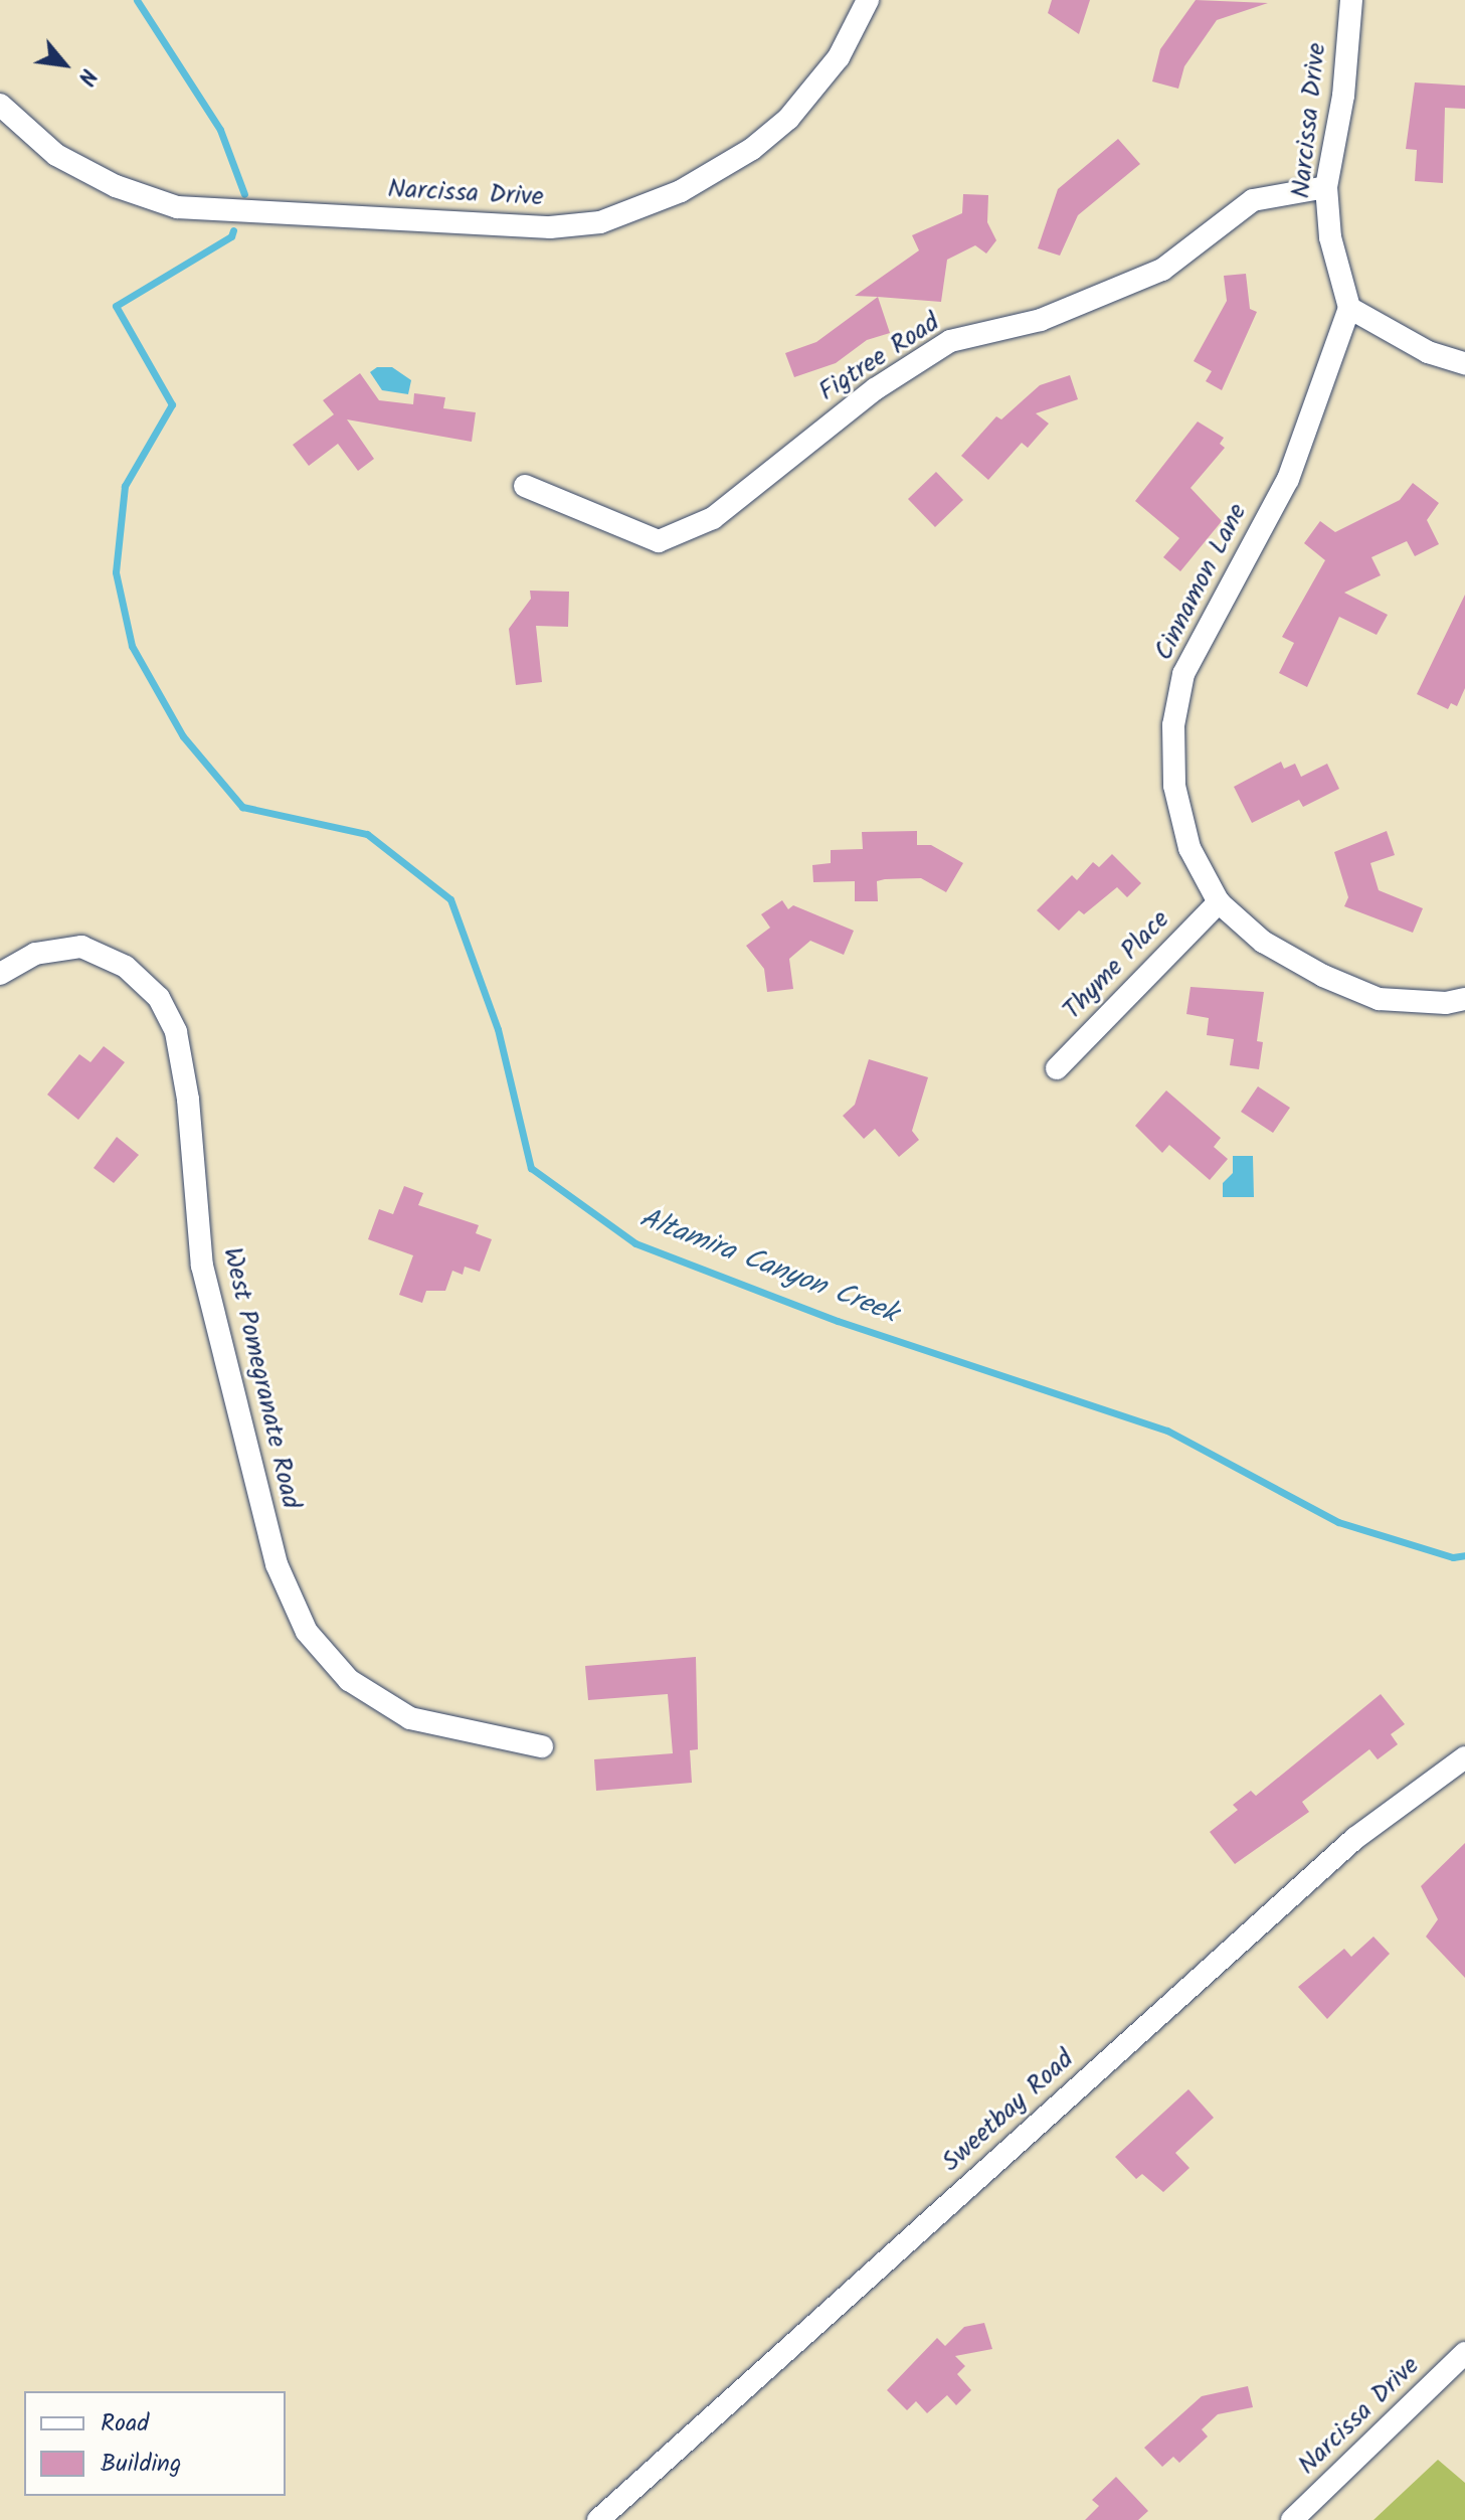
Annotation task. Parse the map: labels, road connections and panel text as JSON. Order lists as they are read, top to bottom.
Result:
{
  "streets": {
    "street": [
      "Narcissa Drive",
      "Figtree Road",
      "Cinnamon Lane",
      "Thyme Place",
      "West Pomegranate Road",
      "Sweetbay Road"
    ]
  },
  "crossings": [
    ["Narcissa Drive", "Figtree Road"],
    ["Narcissa Drive", "Cinnamon Lane"],
    ["Cinnamon Lane", "Thyme Place"]
  ],
  "water": ["Altamira Canyon Creek"],
  "legend": ["Road", "Building"],
  "north": "bottom right"
}
